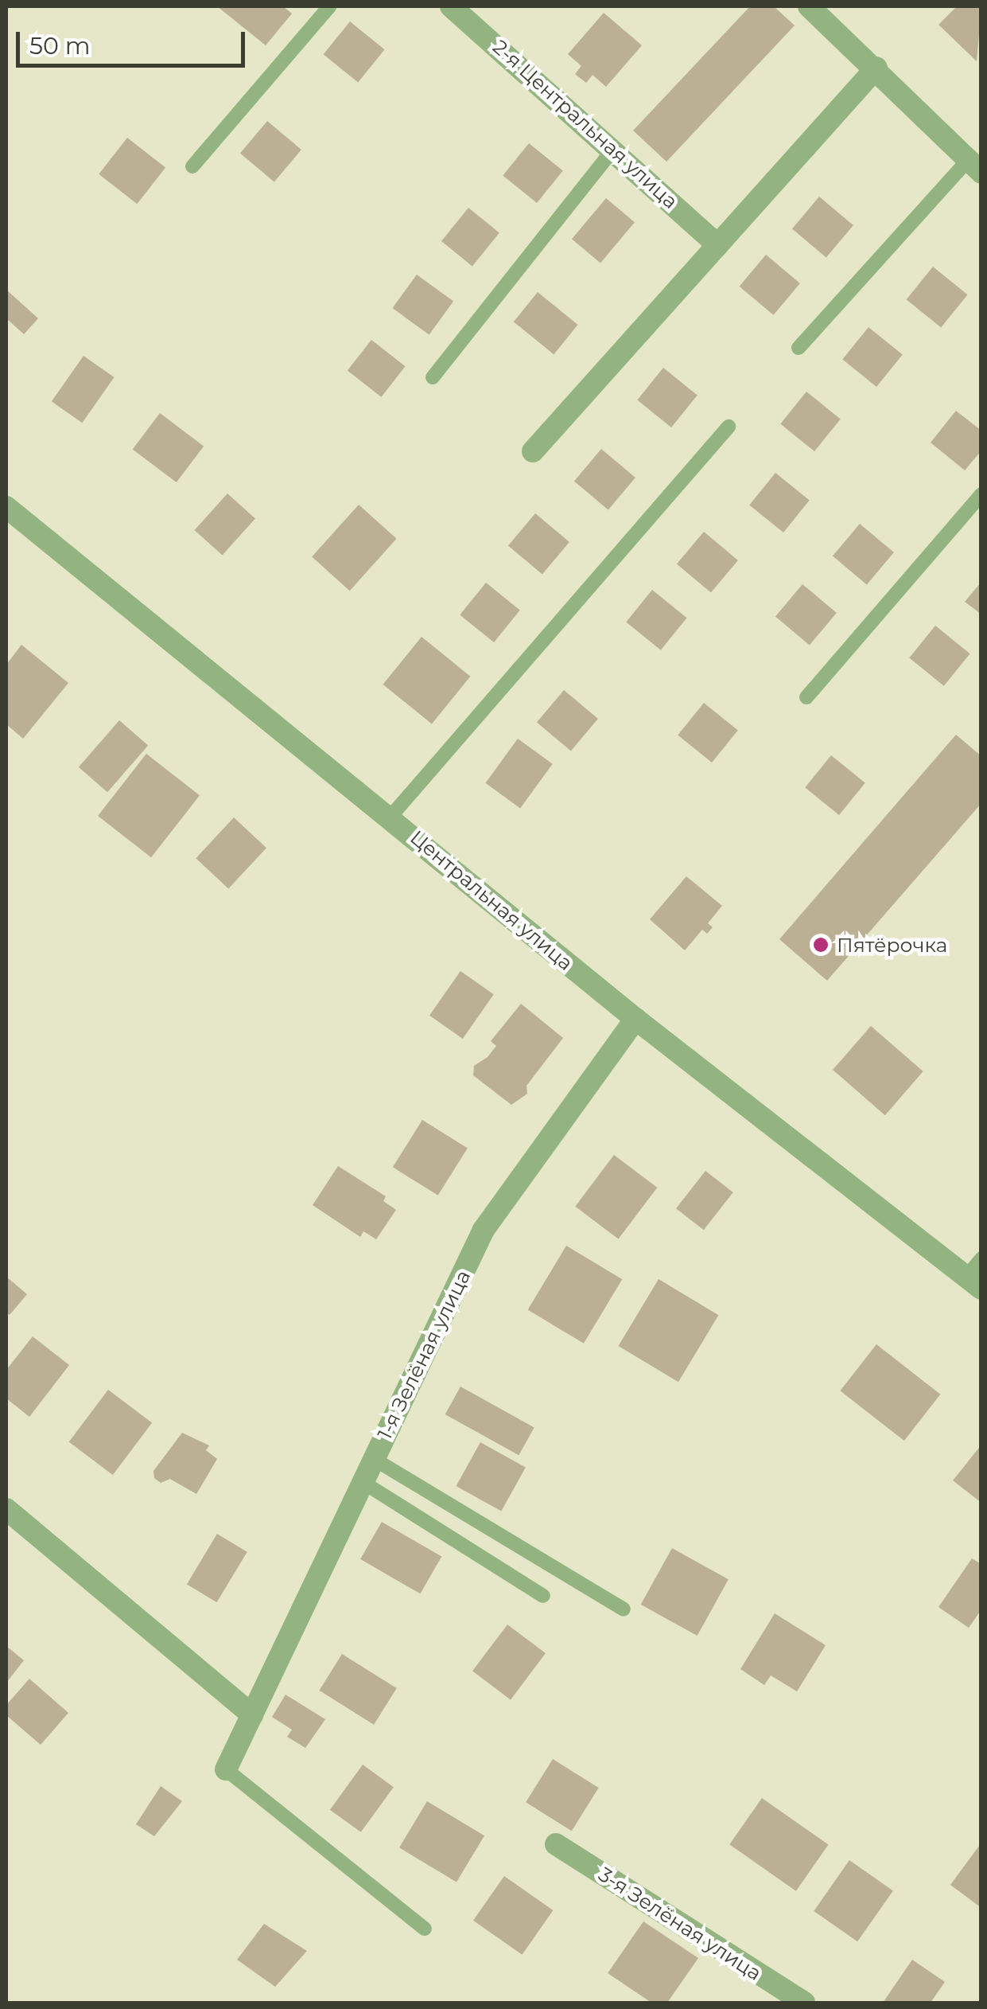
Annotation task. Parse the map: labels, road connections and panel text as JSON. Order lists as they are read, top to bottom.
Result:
{
  "streets": {
    "street": [
      "2-я Центральная улица",
      "Центральная улица",
      "1-я Зелёная улица",
      "3-я Зелёная улица"
    ]
  },
  "crossings": [
    ["Центральная улица", "1-я Зелёная улица"]
  ],
  "places": ["Пятёрочка"],
  "scale_bar": "50 m"
}
